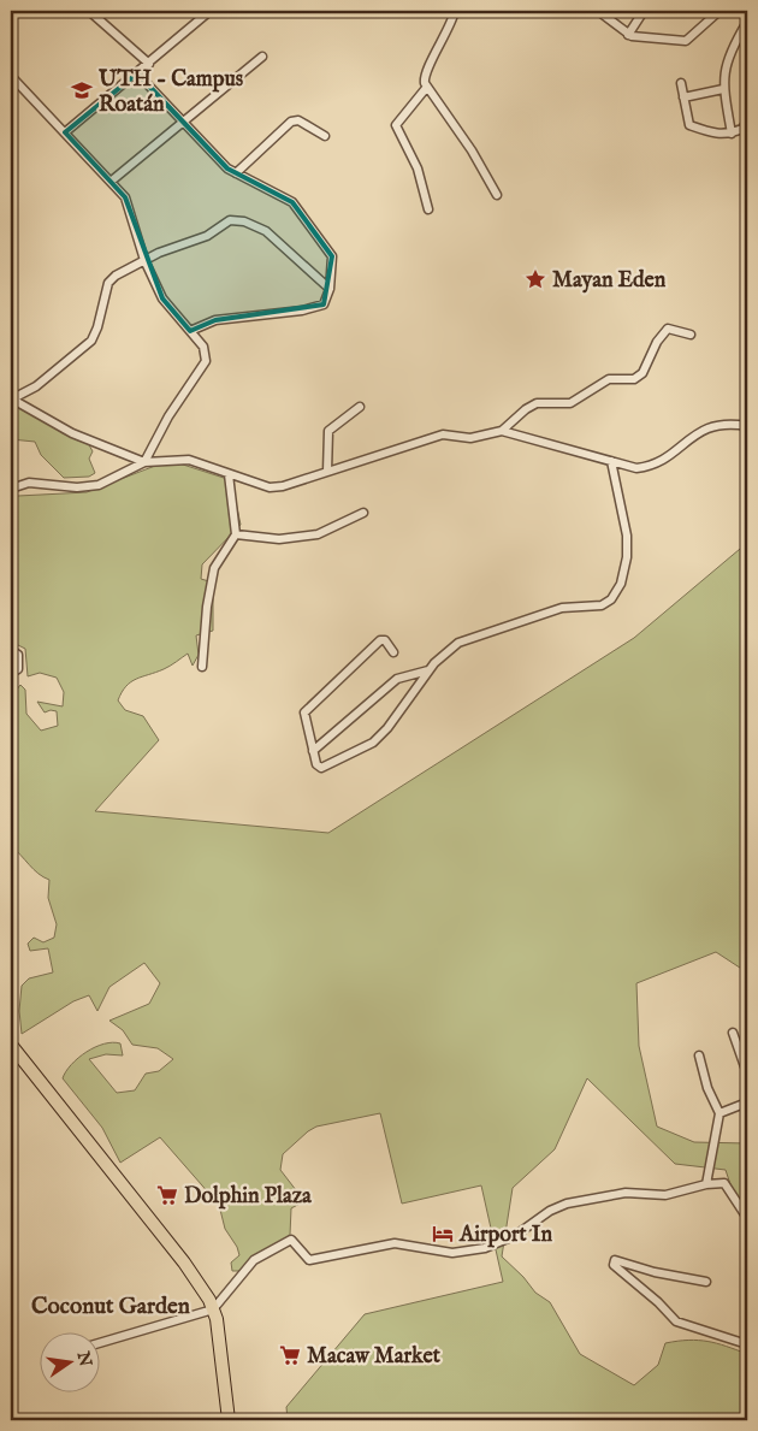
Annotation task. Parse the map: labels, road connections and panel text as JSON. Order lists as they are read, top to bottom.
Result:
{
  "districts": ["Coconut Garden"],
  "places": {
    "school or university": ["UTH - Campus Roatán"],
    "place": ["Mayan Eden"],
    "supermarket": ["Dolphin Plaza", "Macaw Market"],
    "hotel": ["Airport In"]
  },
  "north": "right"
}
